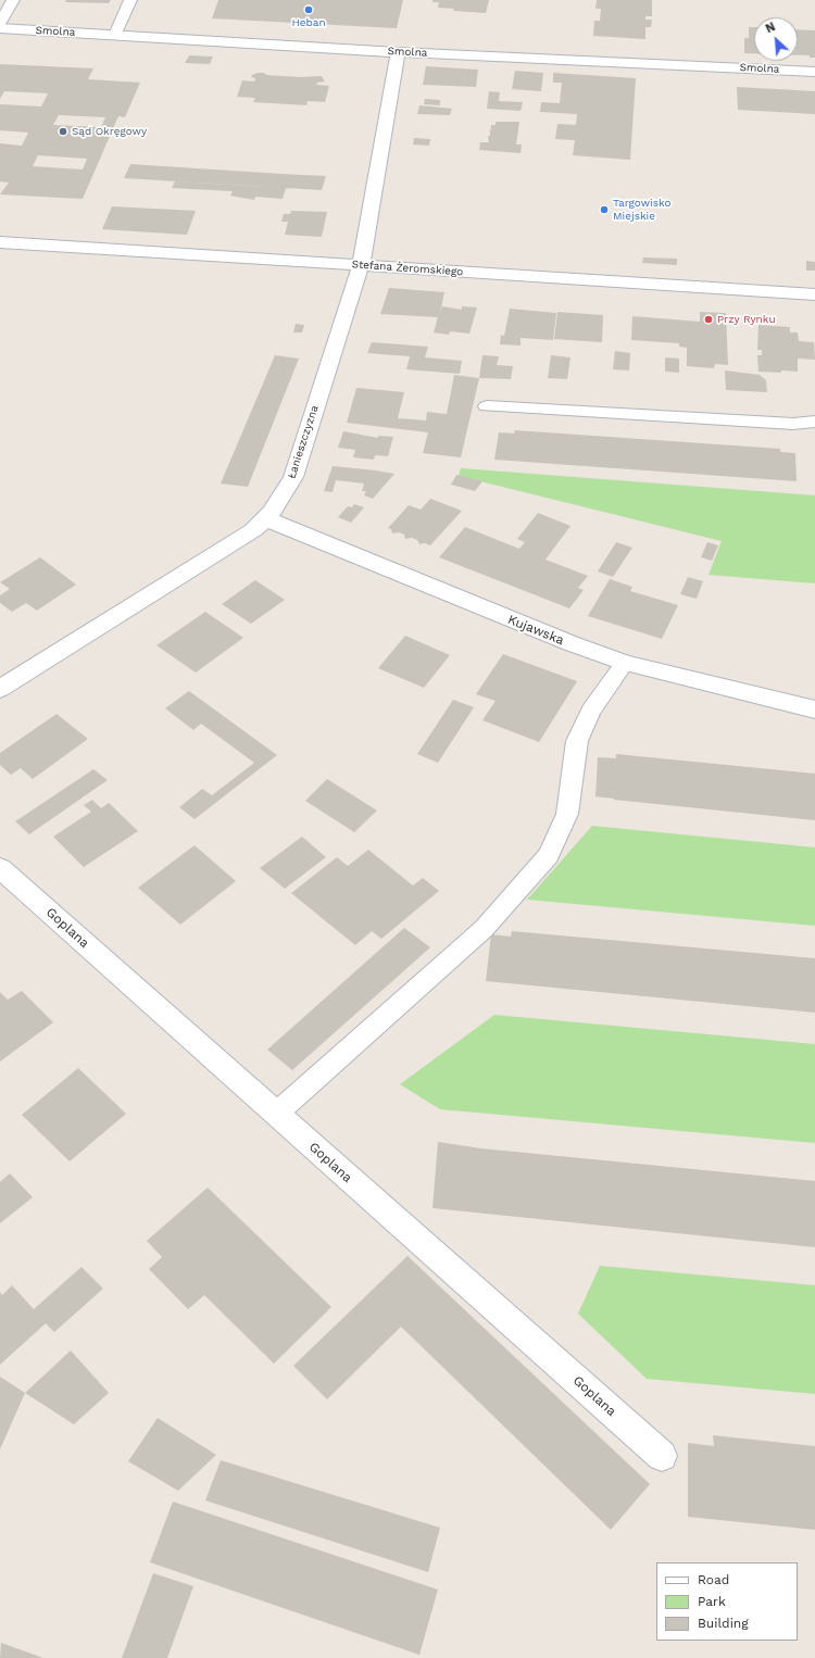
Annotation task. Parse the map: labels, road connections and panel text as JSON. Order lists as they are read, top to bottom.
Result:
{
  "streets": {
    "street": [
      "Smolna",
      "Stefana Żeromskiego",
      "Łanieszczyzna",
      "Kujawska",
      "Goplana"
    ]
  },
  "crossings": [
    ["Smolna", "Łanieszczyzna"],
    ["Stefana Żeromskiego", "Łanieszczyzna"],
    ["Łanieszczyzna", "Kujawska"]
  ],
  "places": [
    "Heban",
    "Sąd Okręgowy",
    "Targowisko Miejskie",
    "Przy Rynku"
  ],
  "legend": ["Road", "Park", "Building"],
  "north": "top left"
}
